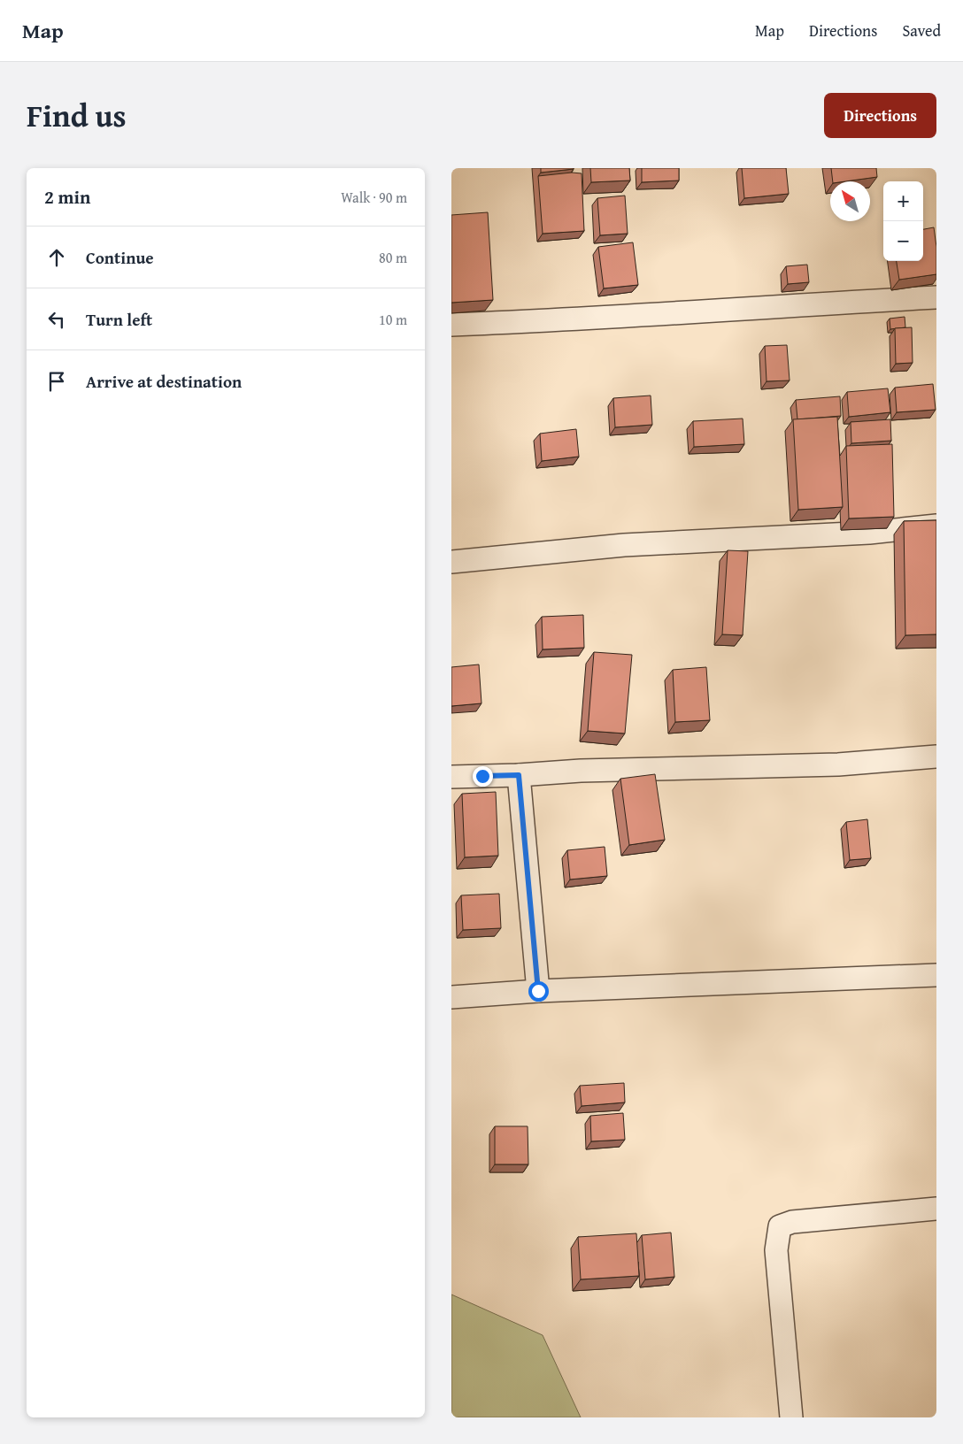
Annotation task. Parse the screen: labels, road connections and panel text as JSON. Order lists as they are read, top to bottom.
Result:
{
  "north": "top left",
  "page": {
    "header": "Map",
    "nav": ["Map", "Directions", "Saved"],
    "title": "Find us",
    "buttons": "Directions",
    "heading": ["2 min", "Walk · 90 m"],
    "map_buttons": ["+", "−"],
    "list": [
      ["Continue", "80 m"],
      ["Turn left", "10 m"],
      "Arrive at destination"
    ]
  }
}
